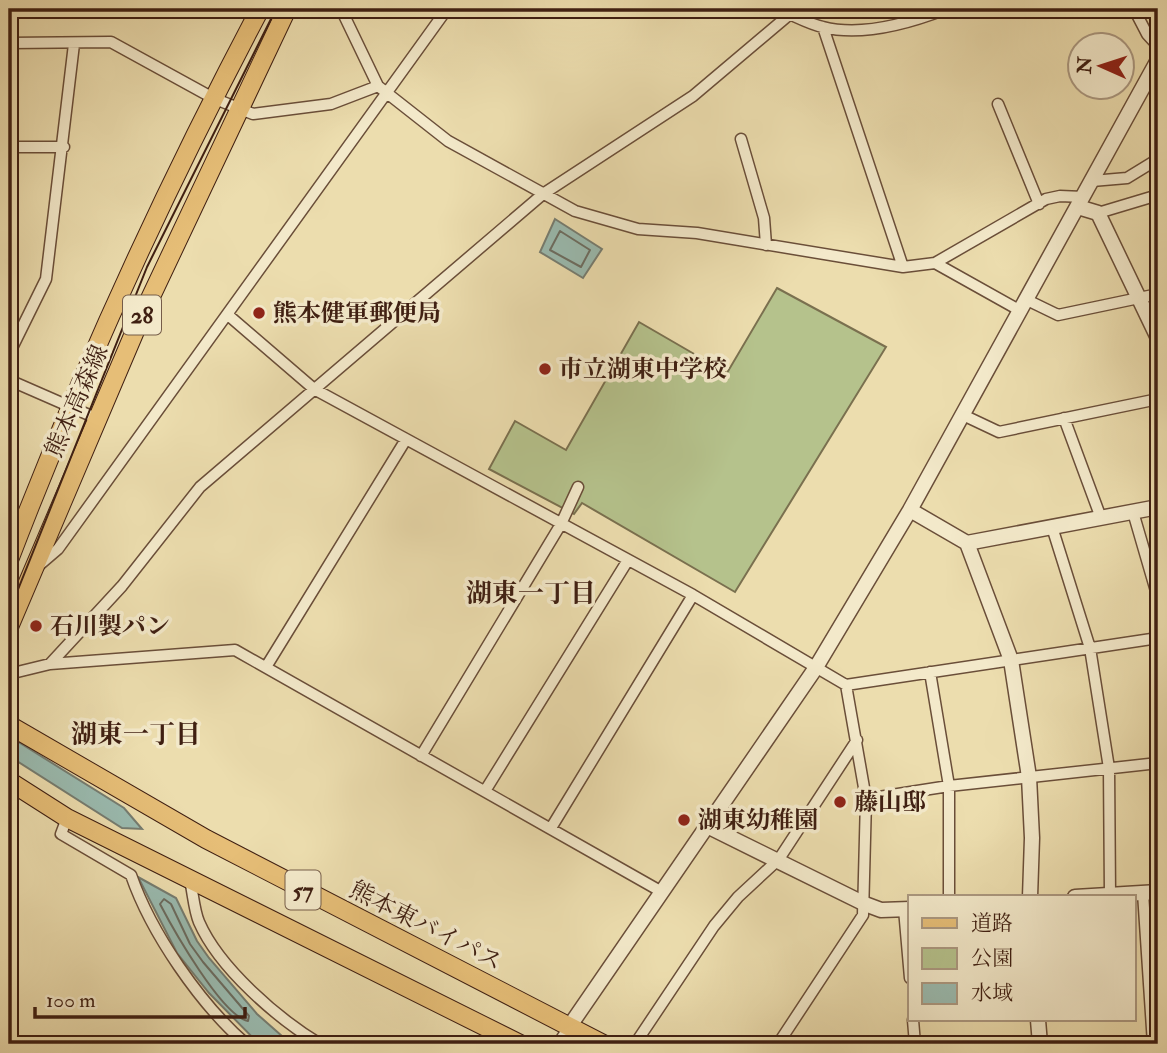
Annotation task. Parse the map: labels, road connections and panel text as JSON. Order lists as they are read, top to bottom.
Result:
{
  "streets": {
    "main road": [
      "28",
      "熊本高森線",
      "57",
      "熊本東バイパス"
    ]
  },
  "districts": ["湖東一丁目", "湖東一丁目"],
  "places": [
    "熊本健軍郵便局",
    "市立湖東中学校",
    "石川製パン",
    "藤山邸",
    "湖東幼稚園"
  ],
  "legend": ["道路", "公園", "水域"],
  "scale_bar": "100 m",
  "north": "left"
}
